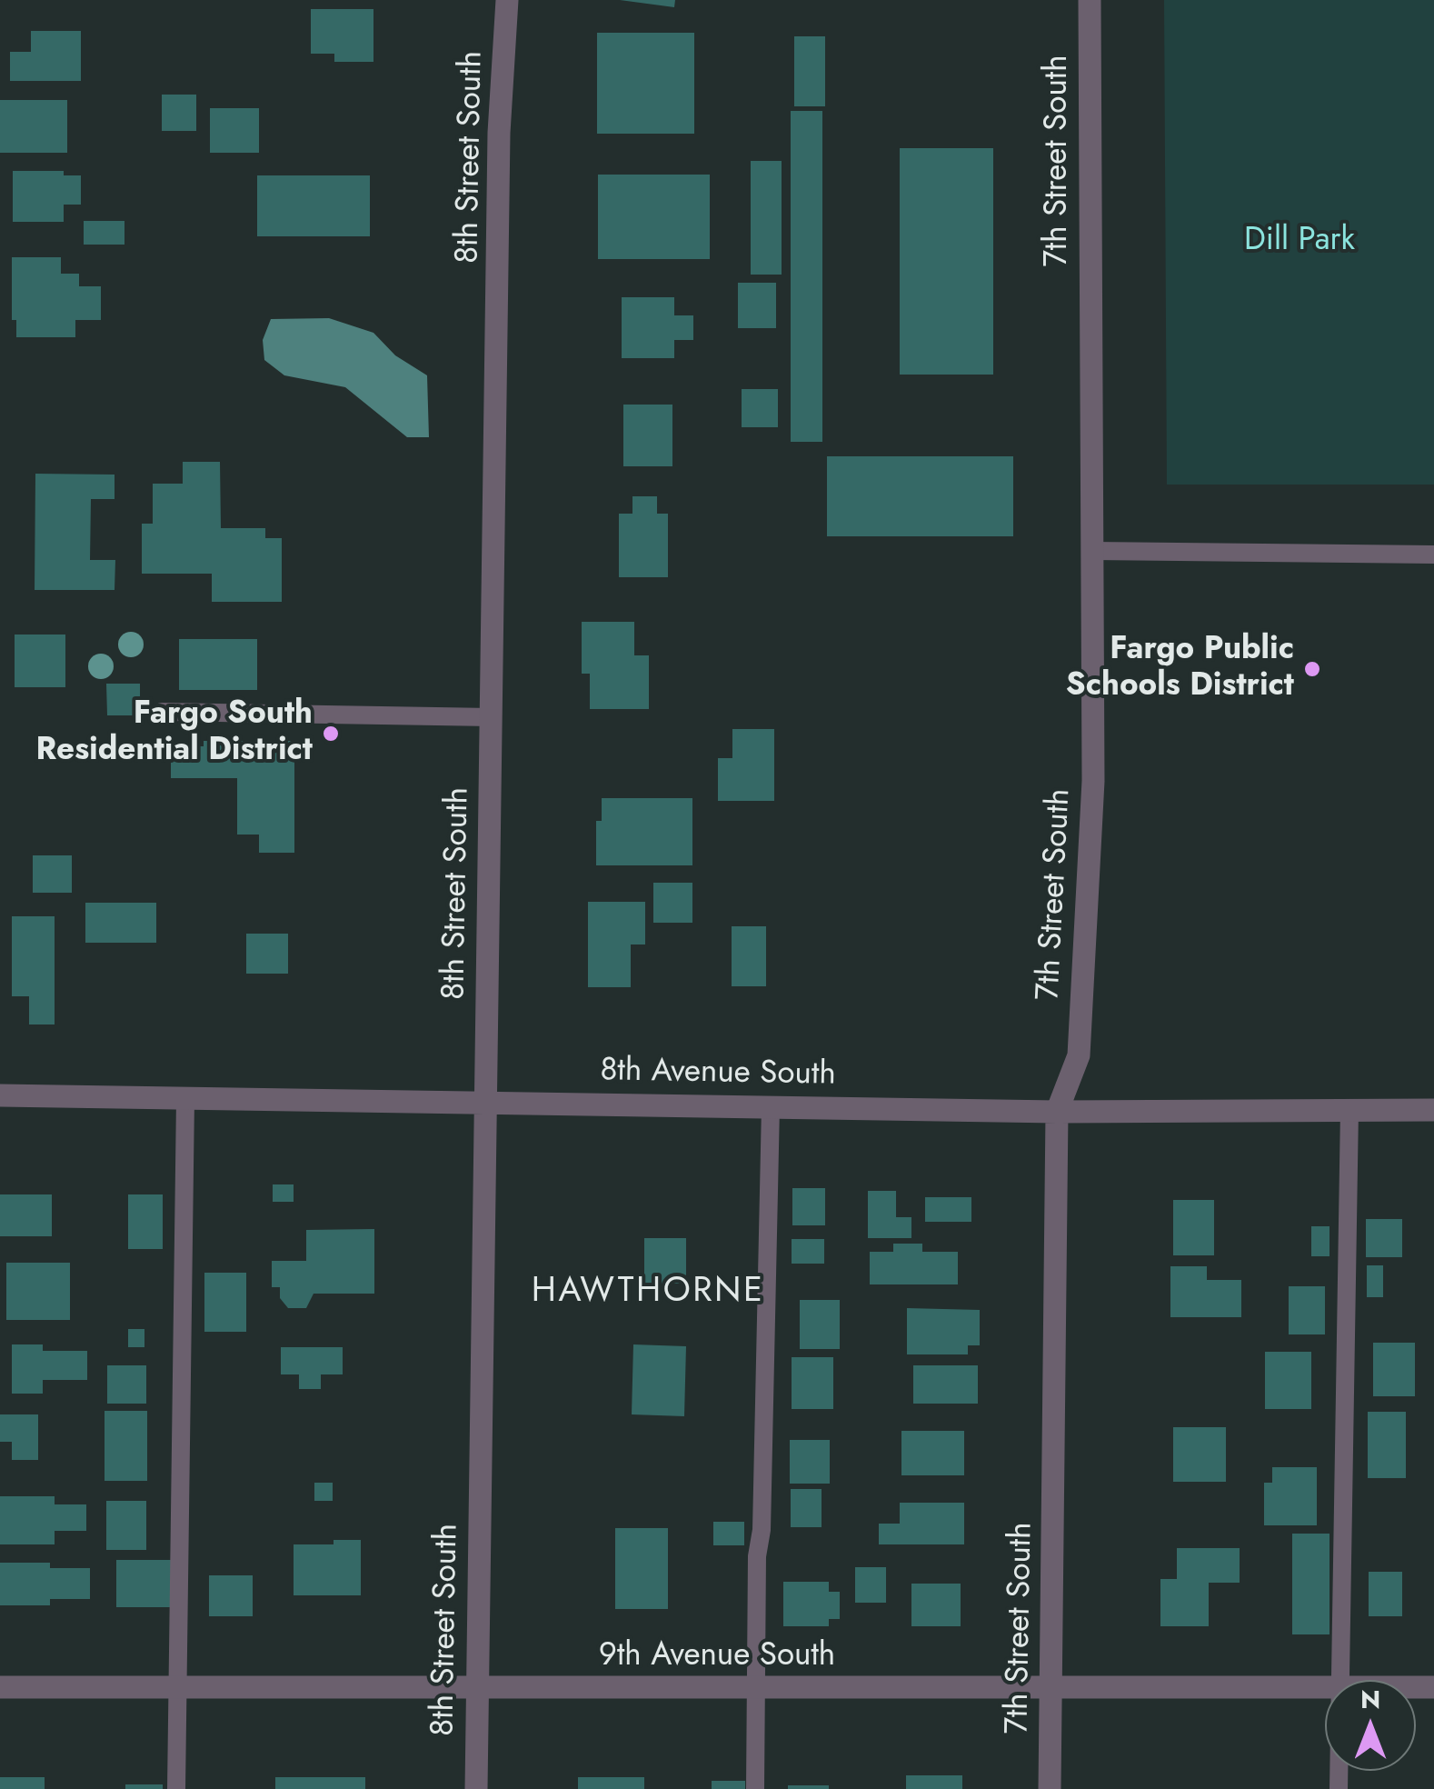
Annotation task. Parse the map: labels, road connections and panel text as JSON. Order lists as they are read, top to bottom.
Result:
{
  "streets": {
    "street": [
      "8th Street South",
      "7th Street South",
      "8th Avenue South",
      "9th Avenue South"
    ]
  },
  "crossings": [
    ["8th Street South", "8th Avenue South"],
    ["8th Street South", "9th Avenue South"],
    ["7th Street South", "8th Avenue South"],
    ["7th Street South", "9th Avenue South"]
  ],
  "districts": ["HAWTHORNE"],
  "parks": ["Dill Park"],
  "places": ["Fargo Public Schools District", "Fargo South Residential District"],
  "north": "top"
}
